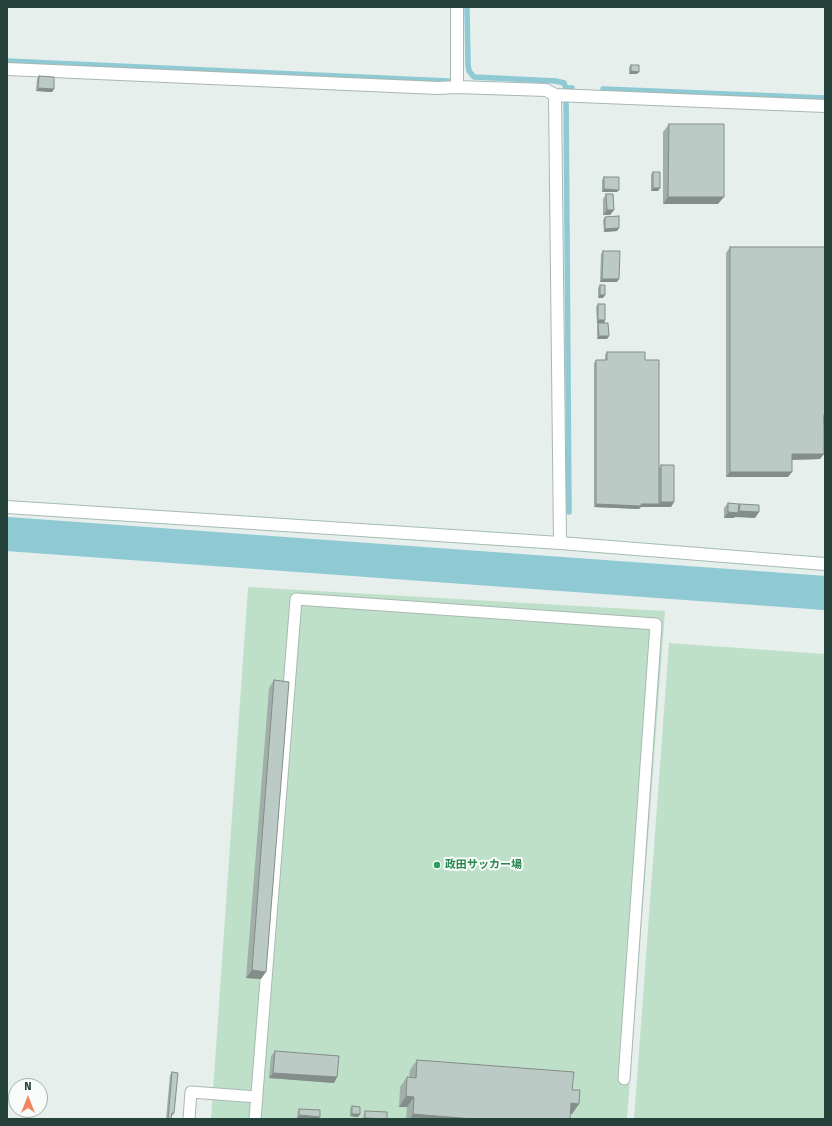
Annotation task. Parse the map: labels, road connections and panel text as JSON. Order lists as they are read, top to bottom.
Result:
{
  "places": ["政田サッカー場"],
  "north": "top"
}
